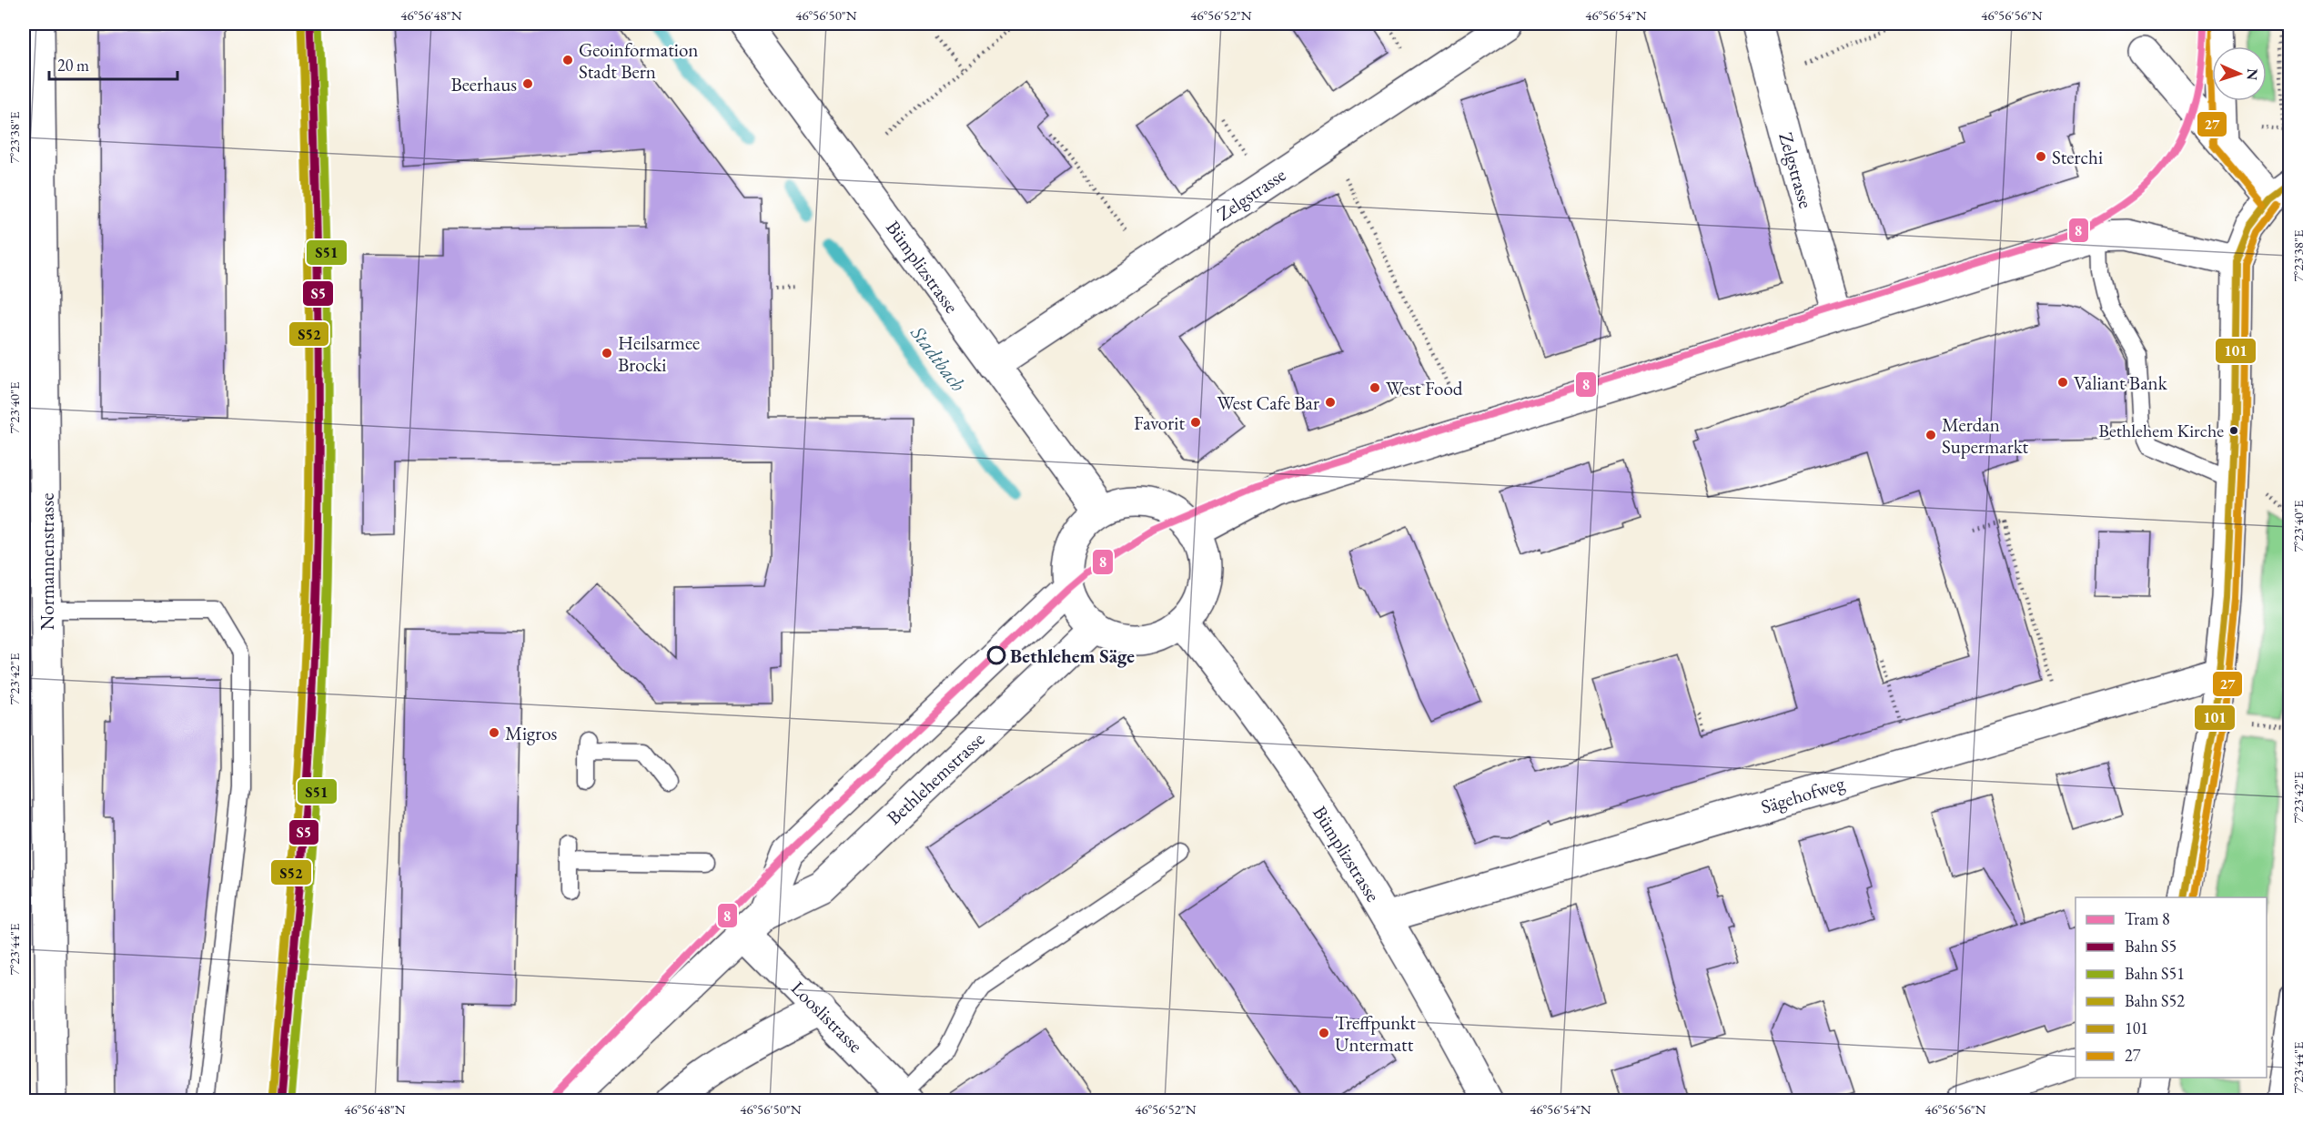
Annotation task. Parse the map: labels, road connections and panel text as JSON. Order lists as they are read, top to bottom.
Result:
{
  "streets": {
    "street": [
      "Zelgstrasse",
      "Bümplizstrasse",
      "Normannenstrasse",
      "Bethlehemstrasse",
      "Sägehofweg",
      "Looslistrasse"
    ]
  },
  "crossings": [
    ["Zelgstrasse", "Bümplizstrasse"],
    ["Bümplizstrasse", "Bethlehemstrasse"],
    ["Bümplizstrasse", "Sägehofweg"],
    ["Bethlehemstrasse", "Looslistrasse"]
  ],
  "water": ["Stadtbach"],
  "places": [
    "Geoinformation Stadt Bern",
    "Beerhaus",
    "Sterchi",
    "Heilsarmee Brocki",
    "Valiant Bank",
    "West Food",
    "West Cafe Bar",
    "Favorit",
    "Bethlehem Kirche",
    "Merdan Supermarkt",
    "Bethlehem Säge",
    "Migros",
    "Treffpunkt Untermatt"
  ],
  "lines": [
    "tram line 8",
    "rail line S5",
    "rail line S51",
    "rail line S52",
    "transit line 27",
    "transit line 101"
  ],
  "legend": [
    "Tram 8",
    "Bahn S5",
    "Bahn S51",
    "Bahn S52",
    "101",
    "27"
  ],
  "scale_bar": "20 m",
  "north": "right",
  "coordinates": [
    "46°56'48\"N",
    "46°56'50\"N",
    "46°56'52\"N",
    "46°56'54\"N",
    "46°56'56\"N",
    "7°23'38\"E",
    "7°23'40\"E",
    "7°23'42\"E",
    "7°23'44\"E"
  ]
}
